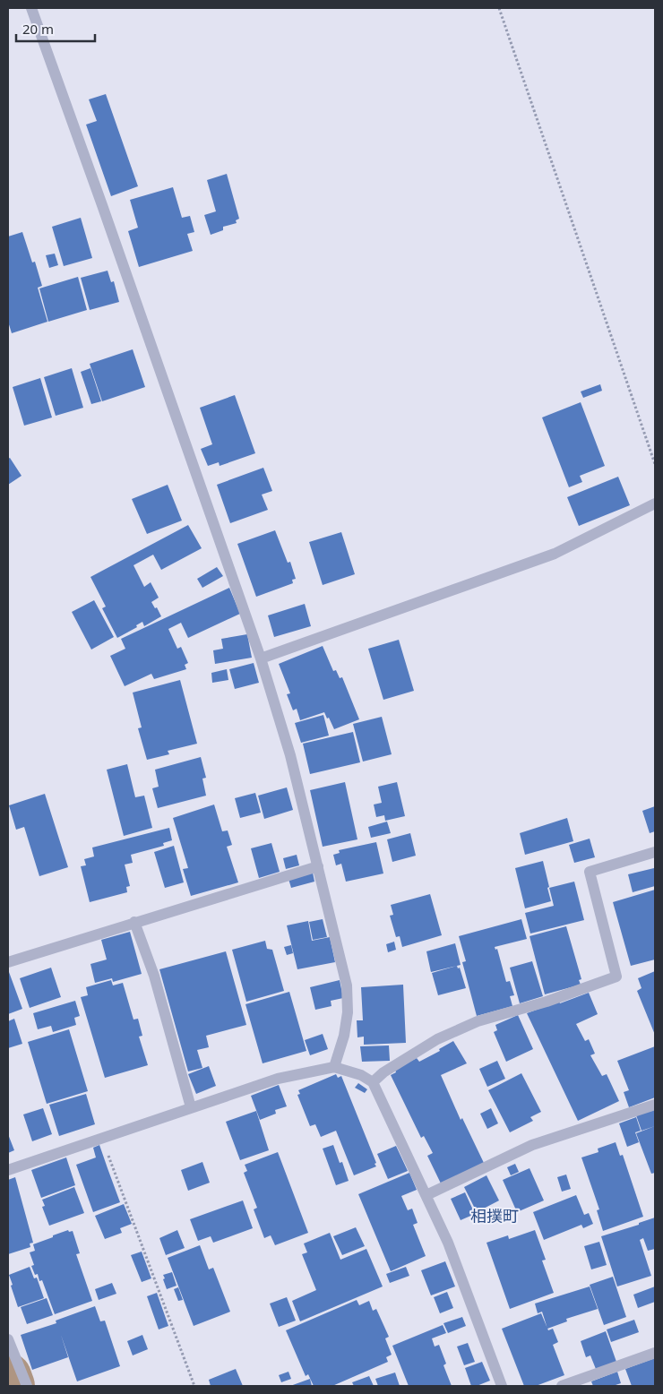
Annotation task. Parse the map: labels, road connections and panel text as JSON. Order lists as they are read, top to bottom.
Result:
{
  "districts": ["相撲町"],
  "scale_bar": "20 m"
}
